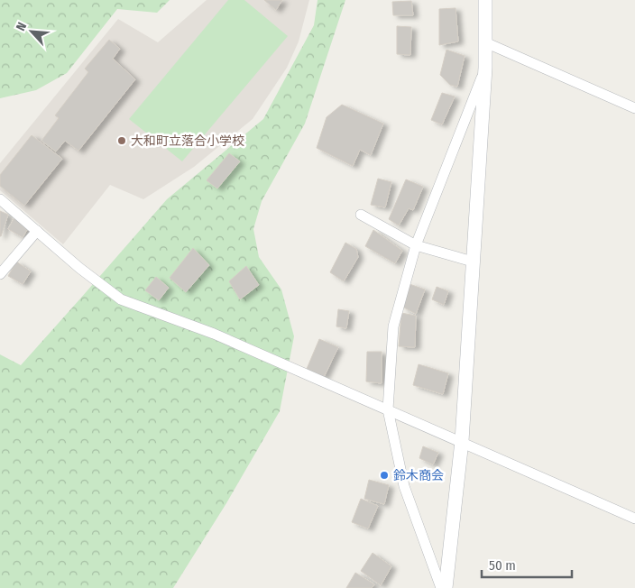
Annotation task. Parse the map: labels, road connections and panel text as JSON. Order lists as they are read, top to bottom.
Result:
{
  "places": ["大和町立落合小学校", "鈴木商会"],
  "scale_bar": "50 m",
  "north": "top left"
}
